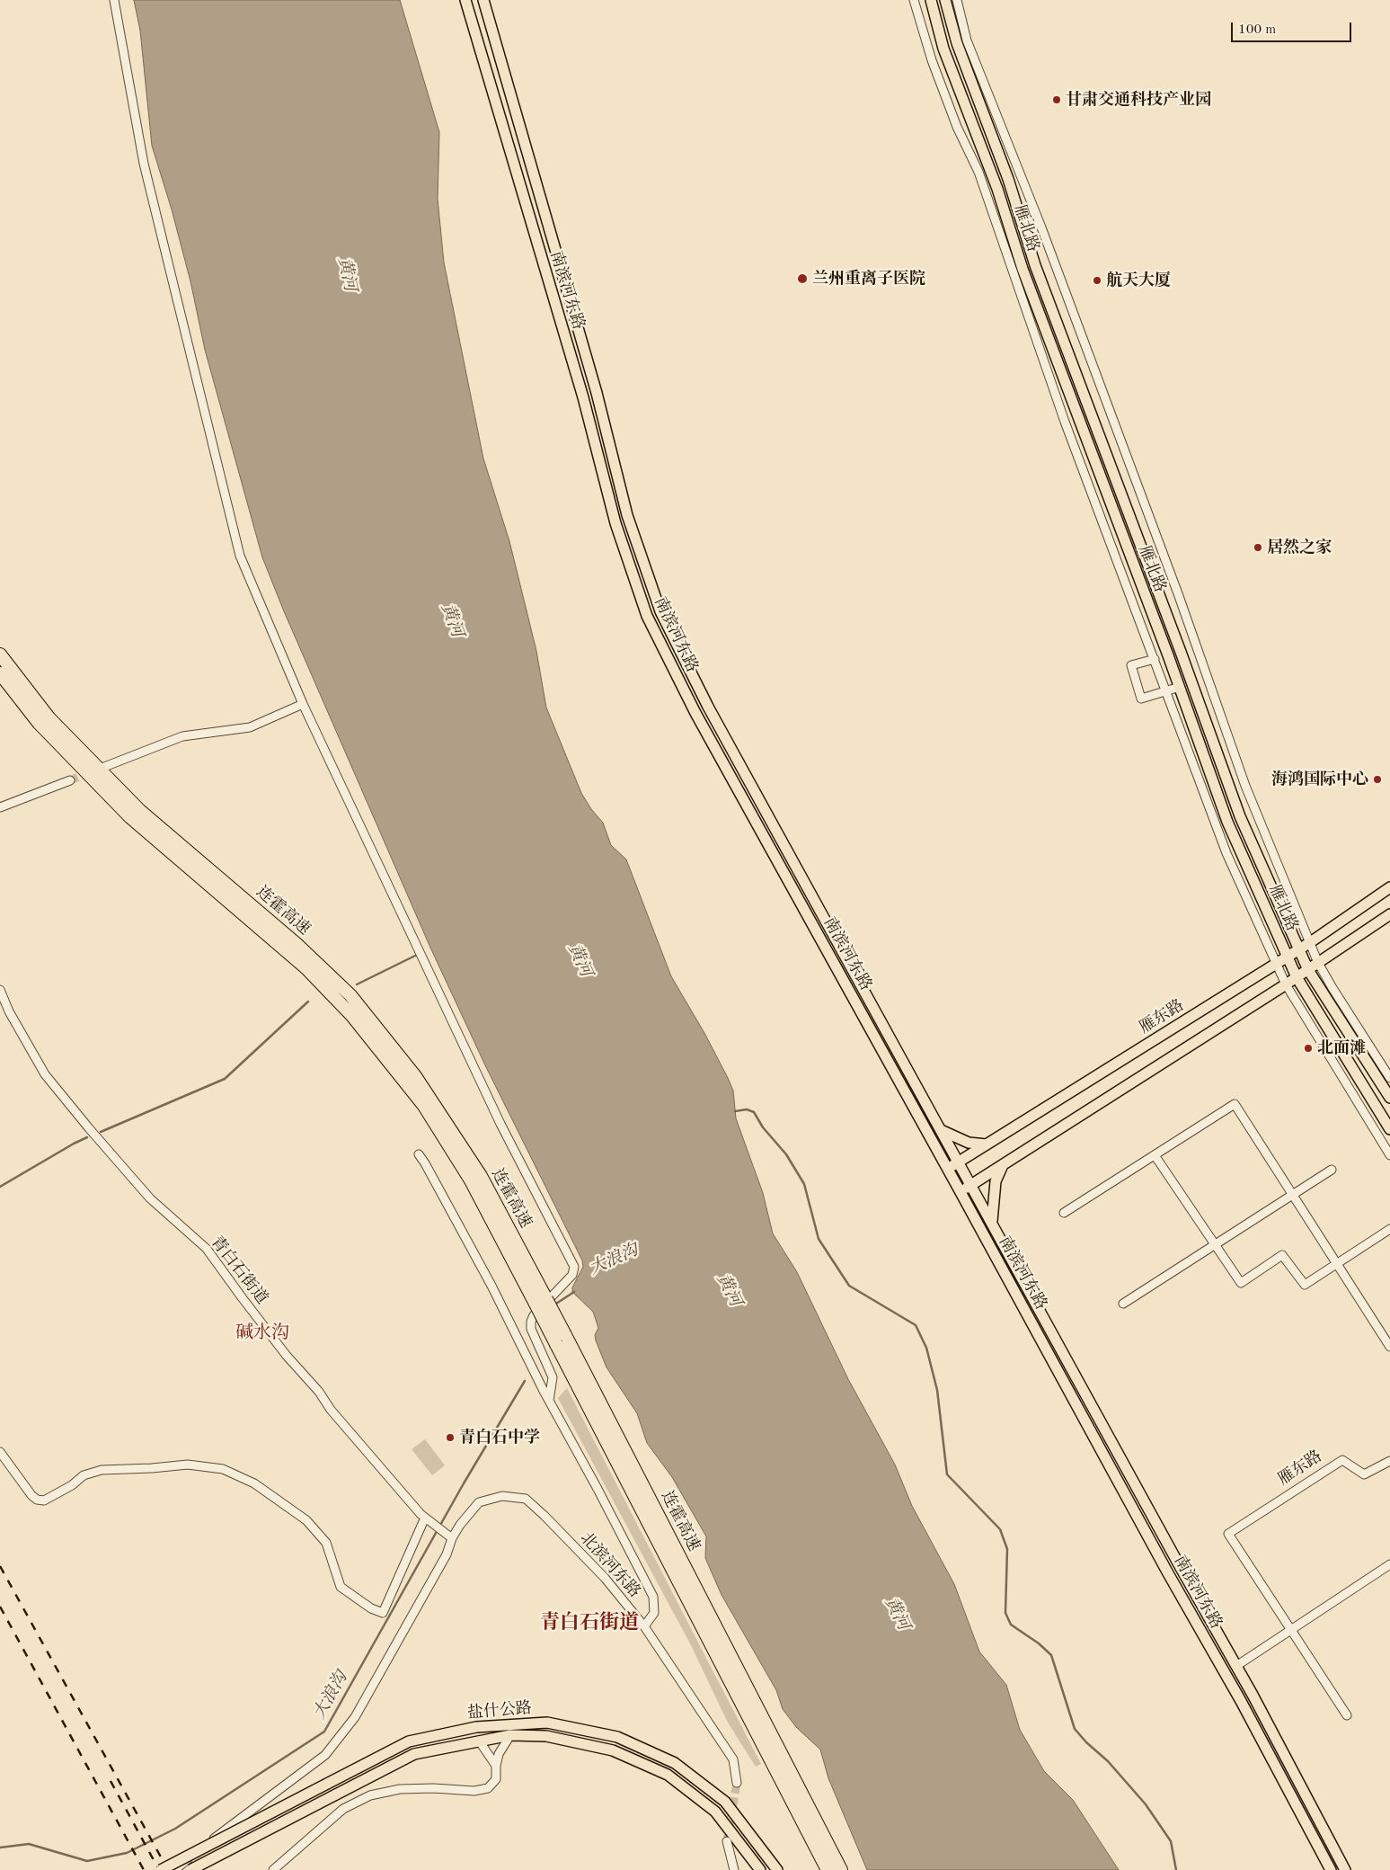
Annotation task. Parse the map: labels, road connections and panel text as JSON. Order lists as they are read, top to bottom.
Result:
{
  "streets": {
    "highway": ["连霍高速"],
    "main road": [
      "雁北路",
      "南滨河东路",
      "雁东路",
      "盐什公路"
    ],
    "street": ["青白石街道", "北滨河东路"]
  },
  "crossings": [
    ["雁北路", "雁东路"],
    ["南滨河东路", "雁东路"],
    ["青白石街道", "北滨河东路"]
  ],
  "districts": ["碱水沟", "青白石街道"],
  "water": ["黄河", "大浪沟"],
  "places": [
    "甘肃交通科技产业园",
    "兰州重离子医院",
    "航天大厦",
    "居然之家",
    "海鸿国际中心",
    "北面滩",
    "青白石中学"
  ],
  "scale_bar": "100 m"
}
